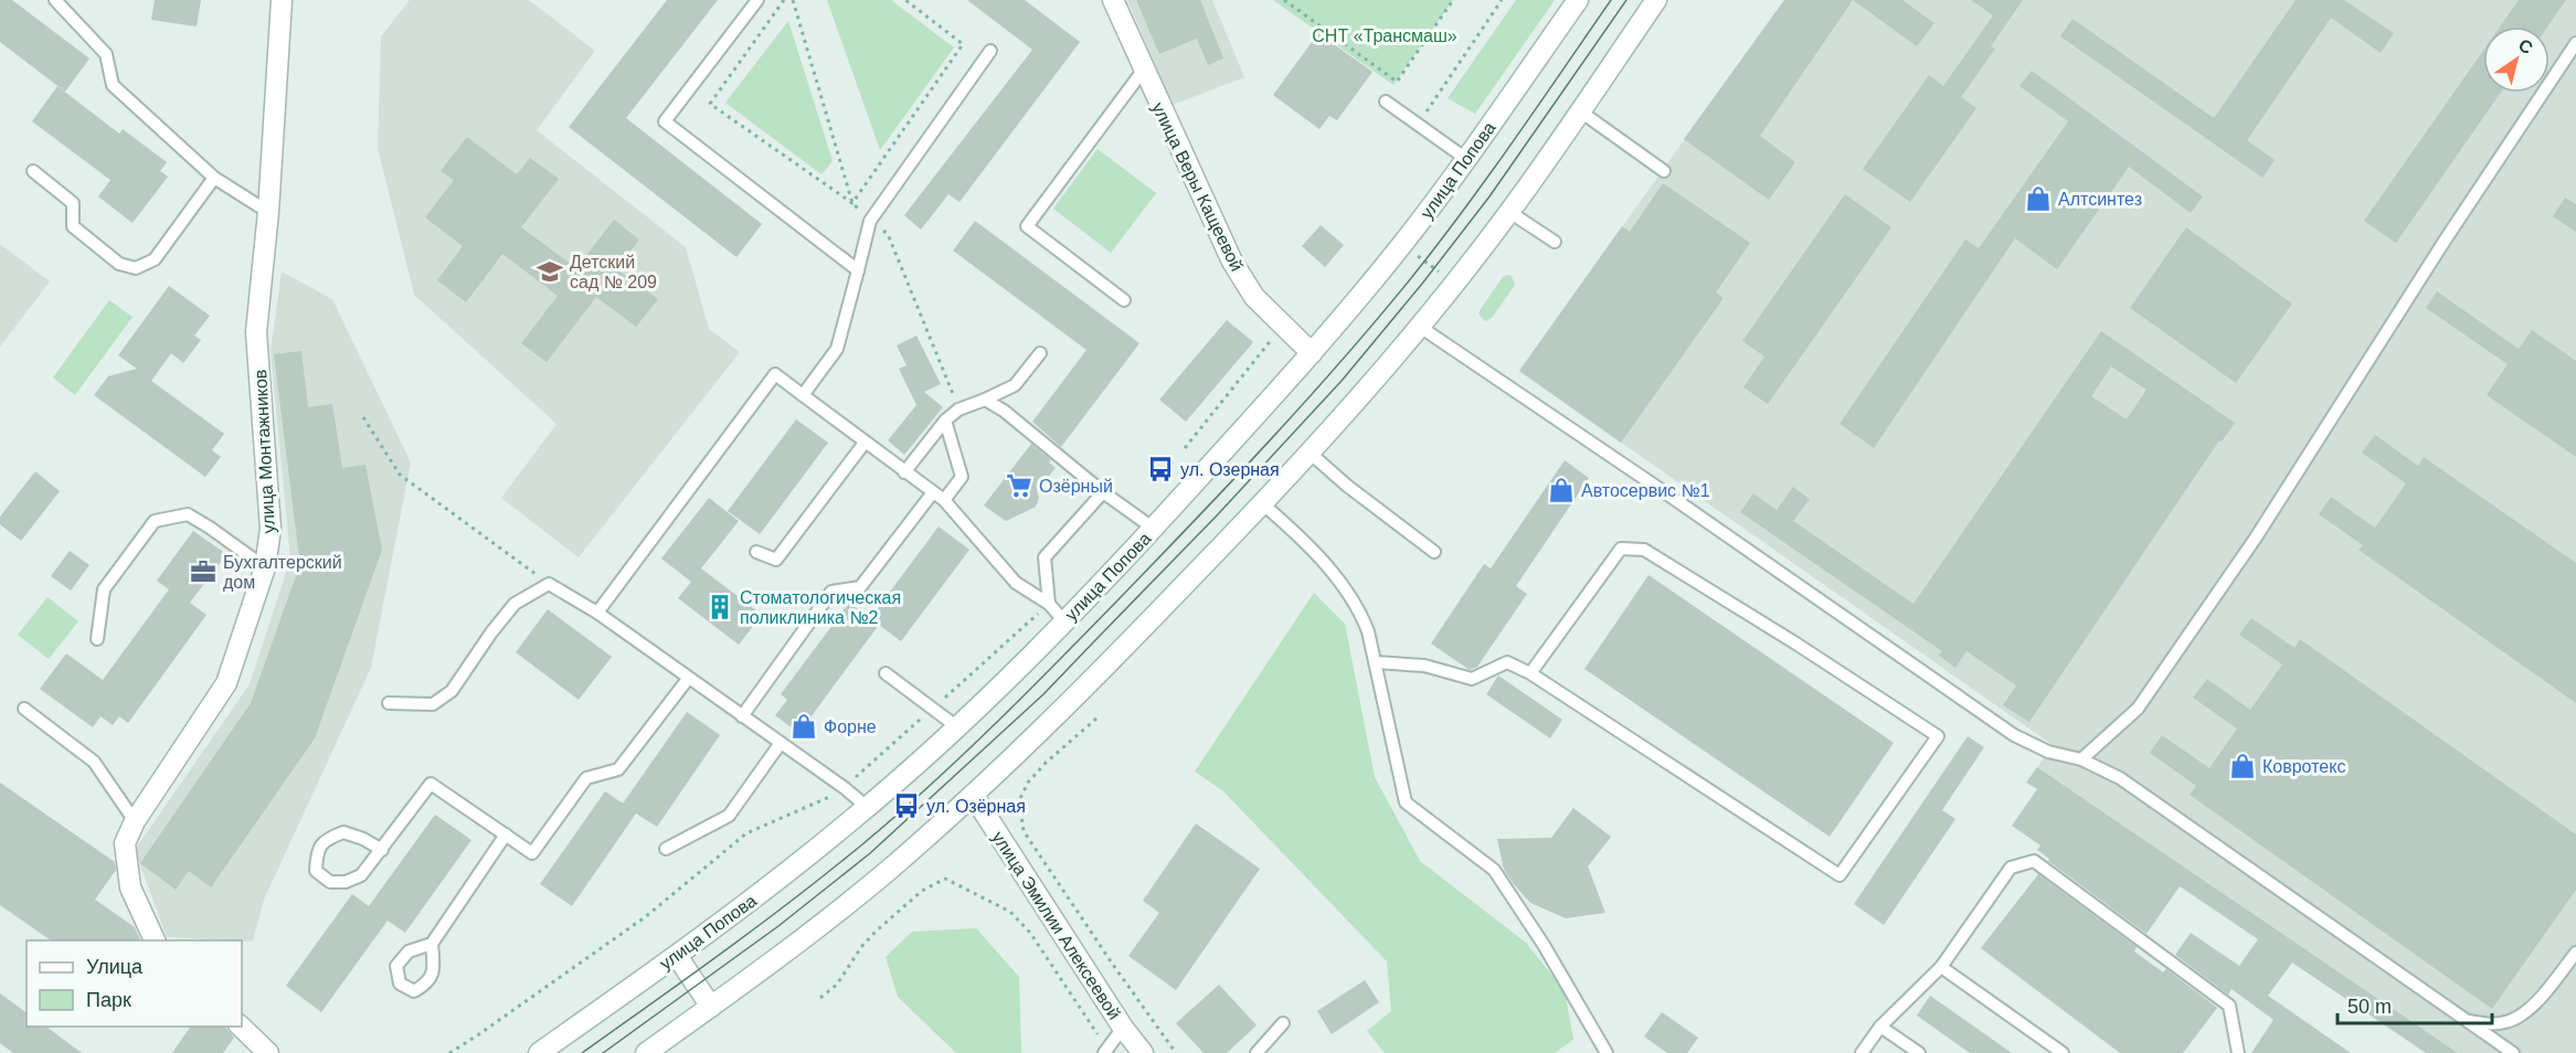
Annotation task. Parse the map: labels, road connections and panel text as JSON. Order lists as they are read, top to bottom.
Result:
{
  "streets": {
    "main road": [
      "улица Попова",
      "улица Веры Кащеевой",
      "улица Монтажников",
      "улица Эмилии Алексеевой"
    ]
  },
  "crossings": [
    ["улица Попова", "улица Веры Кащеевой"]
  ],
  "parks": ["СНТ «Трансмаш»"],
  "places": {
    "shop": [
      "Алтсинтез",
      "Автосервис №1",
      "Форне",
      "Ковротекс"
    ],
    "school or university": ["Детский сад № 209"],
    "bus stop": ["ул. Озерная", "ул. Озёрная"],
    "supermarket": ["Озёрный"],
    "office": ["Бухгалтерский дом"],
    "building": ["Стоматологическая поликлиника №2"]
  },
  "legend": ["Улица", "Парк"],
  "scale_bar": "50 m",
  "north": "top right"
}
